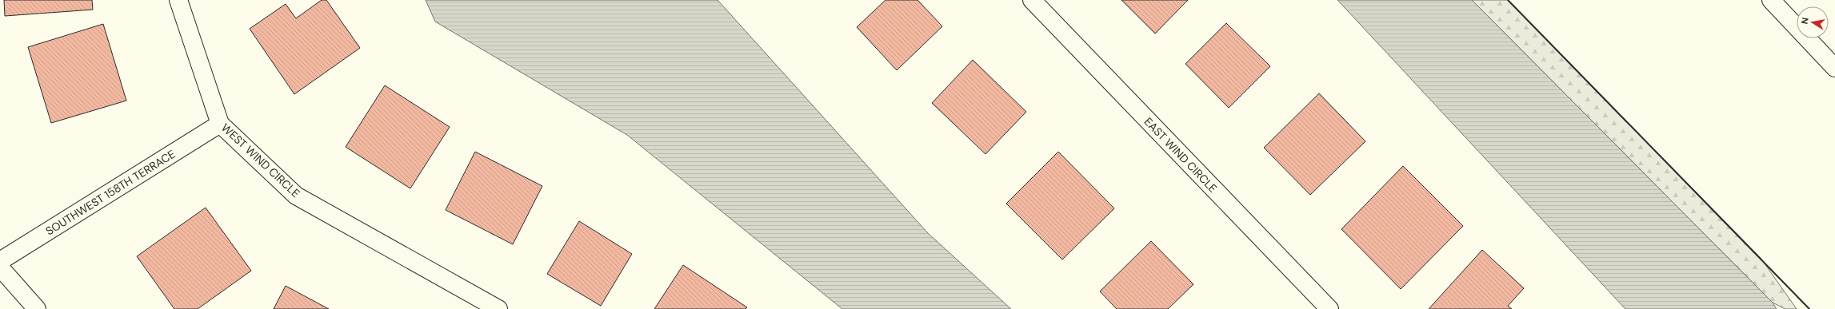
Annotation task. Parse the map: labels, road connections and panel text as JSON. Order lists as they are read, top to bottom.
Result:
{
  "streets": {
    "main road": ["EAST WIND CIRCLE", "WEST WIND CIRCLE", "SOUTHWEST 158TH TERRACE"]
  },
  "crossings": [
    ["WEST WIND CIRCLE", "SOUTHWEST 158TH TERRACE"]
  ],
  "north": "left"
}
